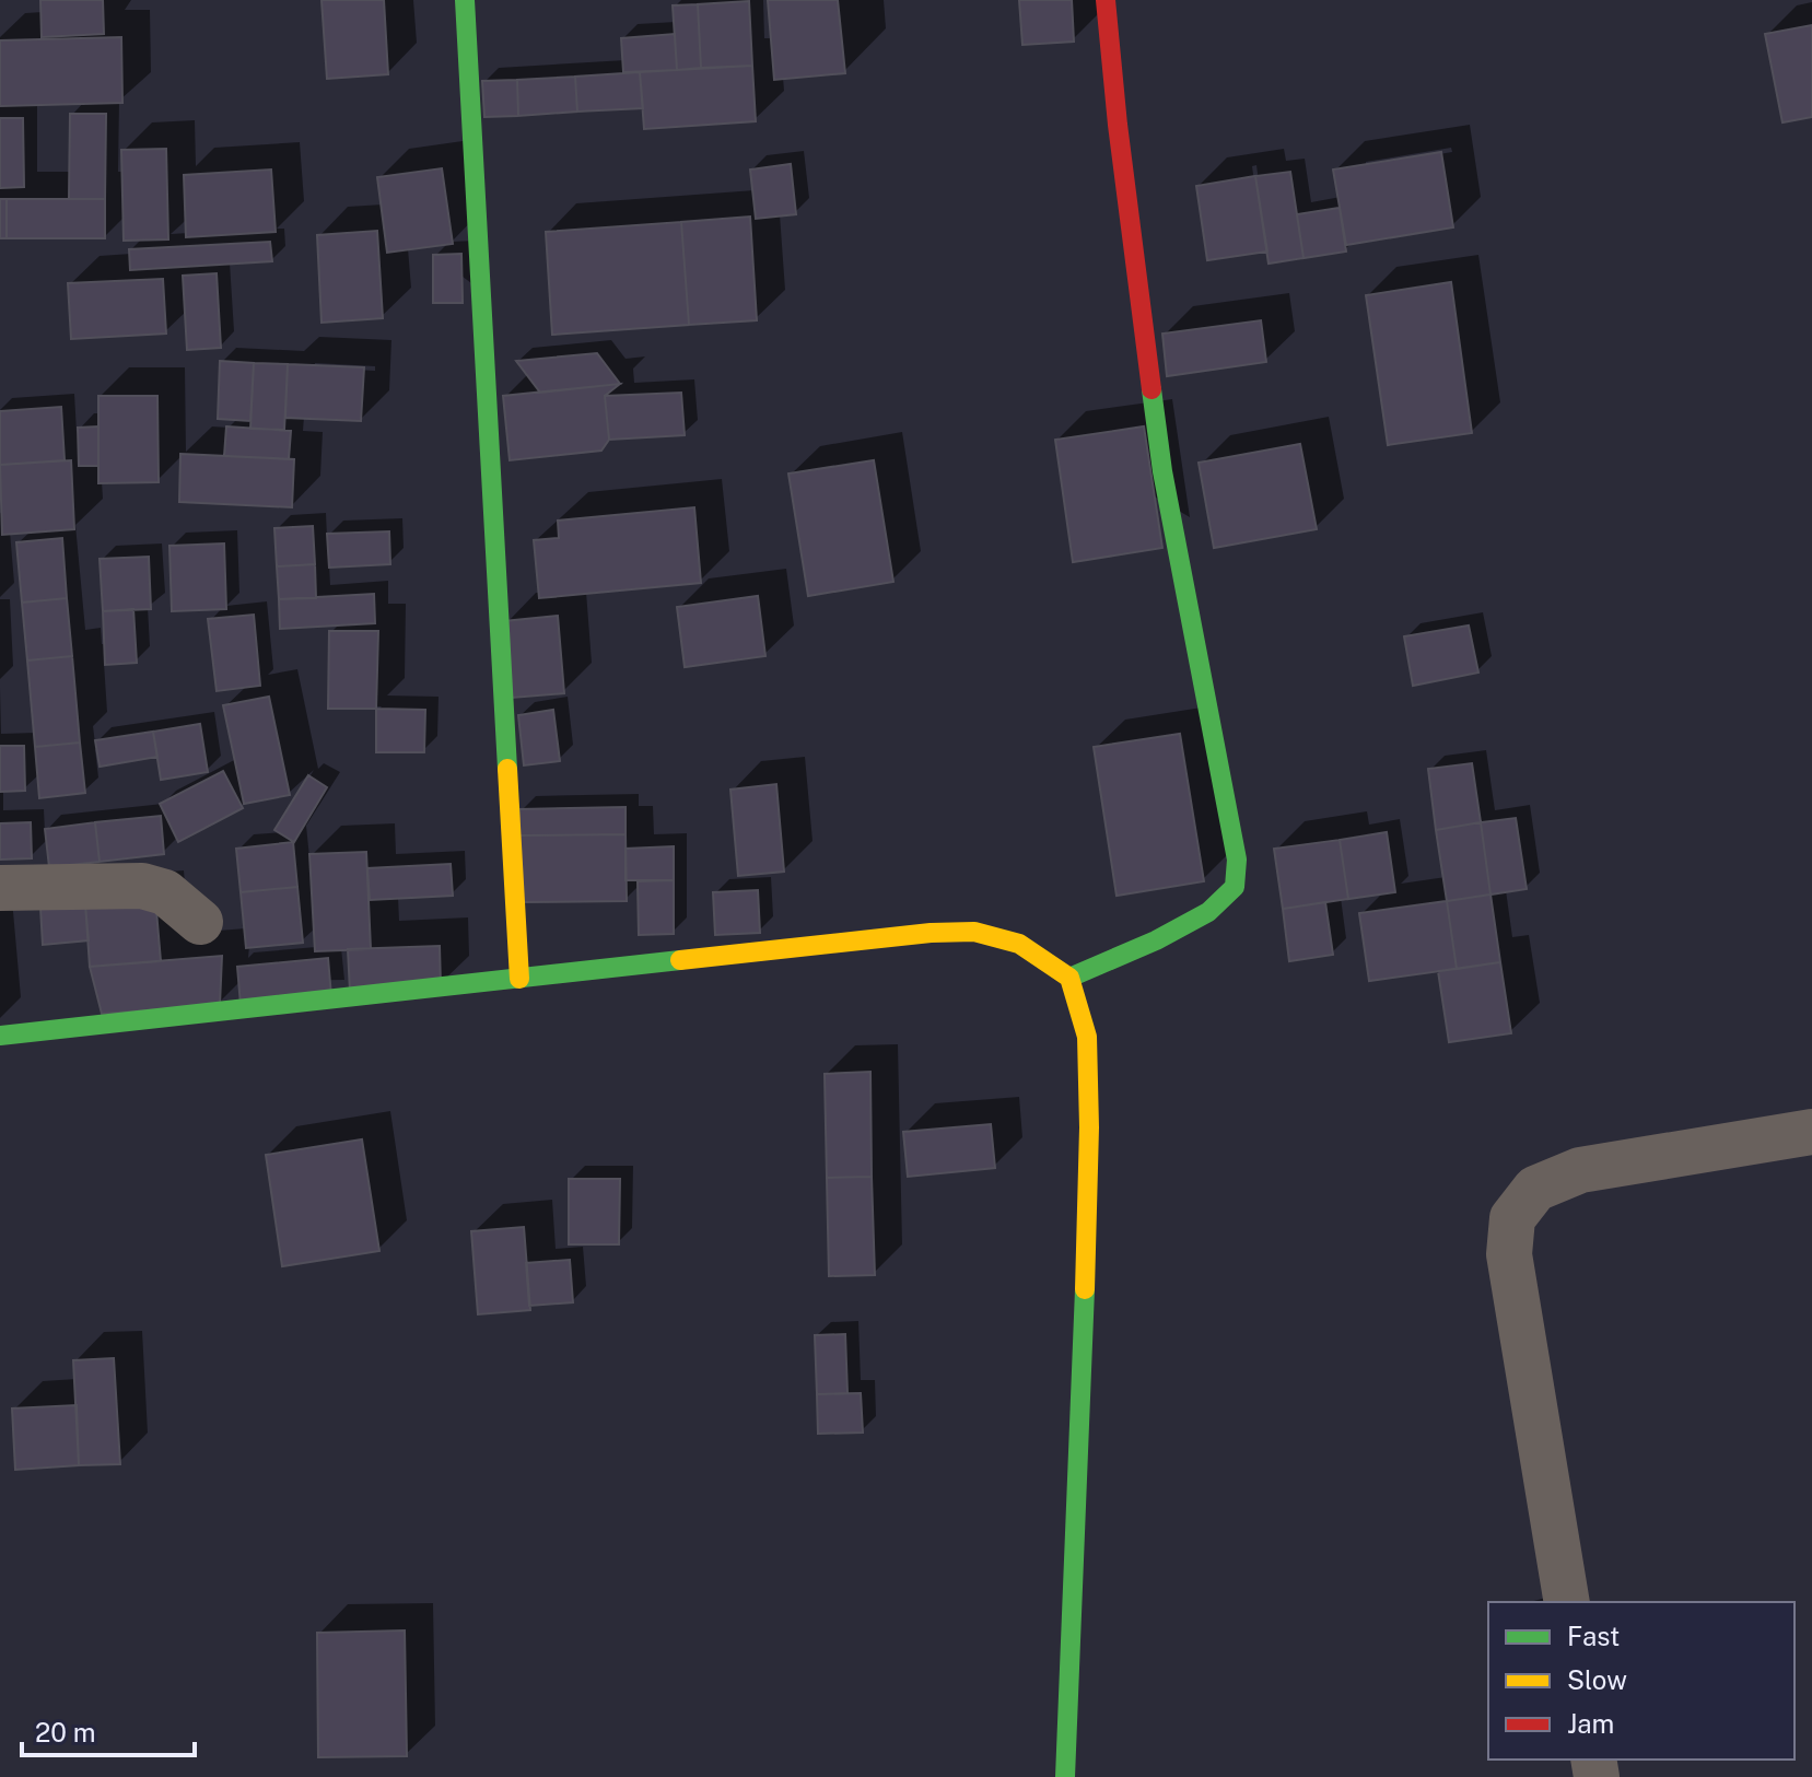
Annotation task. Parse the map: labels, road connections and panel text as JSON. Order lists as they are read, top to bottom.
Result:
{
  "legend": ["Fast", "Slow", "Jam"],
  "scale_bar": "20 m"
}
